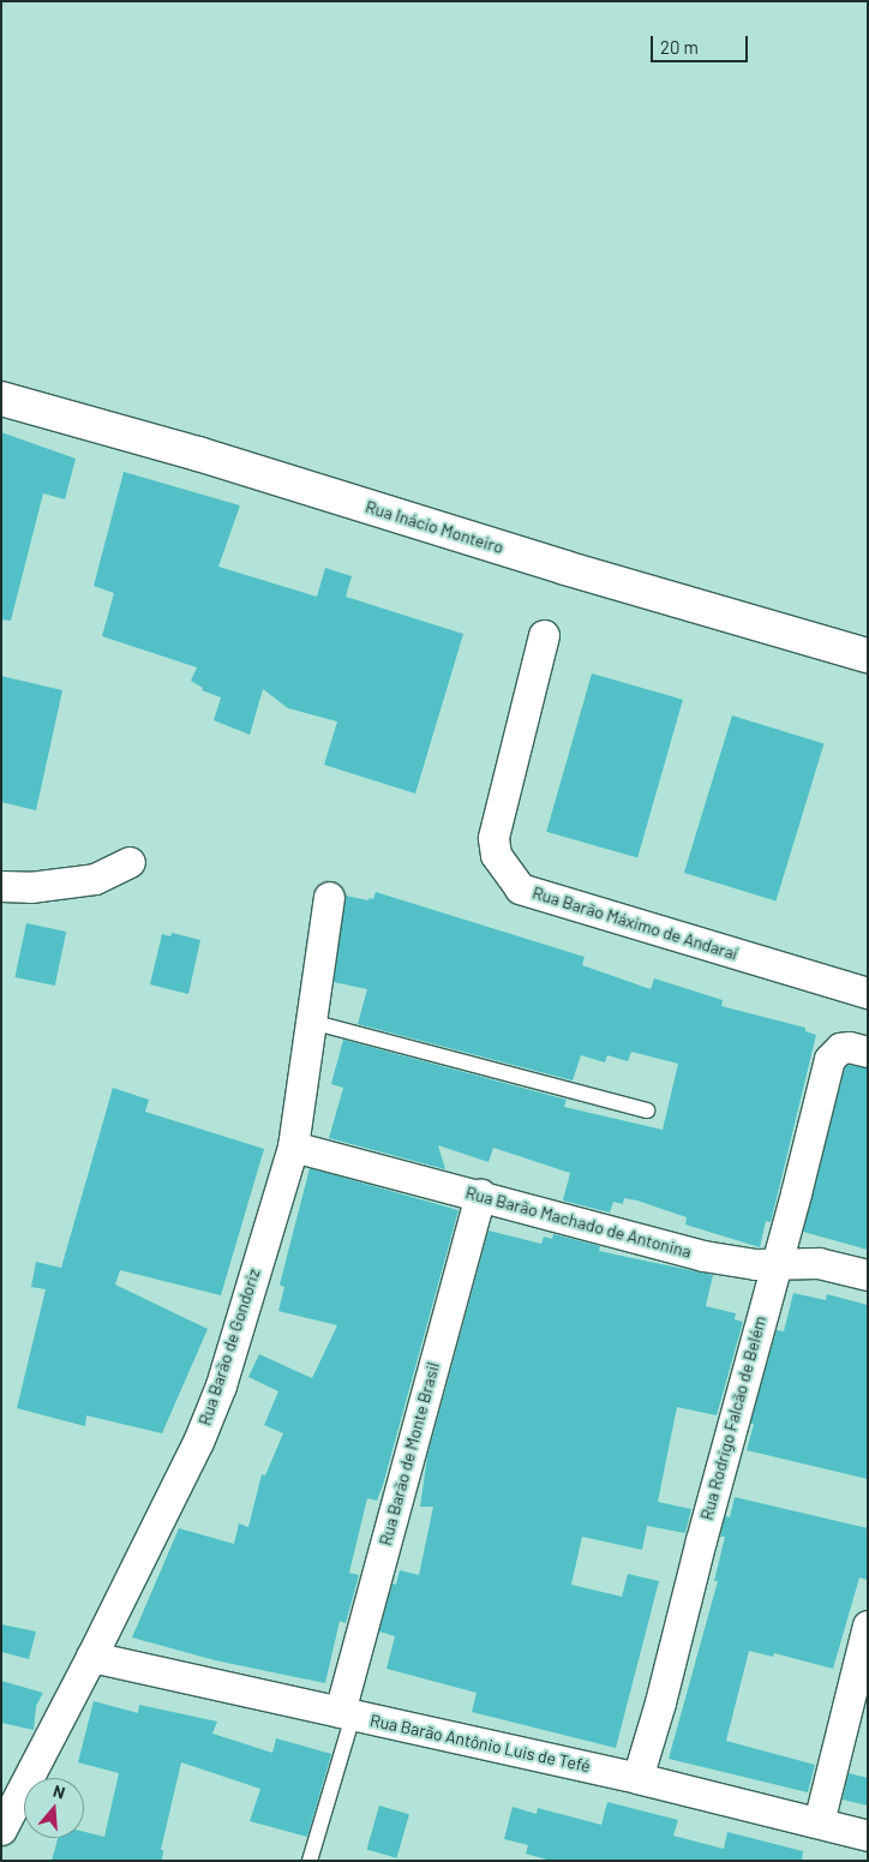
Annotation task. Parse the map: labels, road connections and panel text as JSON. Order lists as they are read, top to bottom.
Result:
{
  "streets": {
    "street": [
      "Rua Inácio Monteiro",
      "Rua Barão Máximo de Andaraí",
      "Rua Barão Machado de Antonina",
      "Rua Barão de Gondoriz",
      "Rua Rodrigo Falcão de Belém",
      "Rua Barão de Monte Brasil",
      "Rua Barão Antônio Luis de Tefé"
    ]
  },
  "crossings": [
    ["Rua Barão Machado de Antonina", "Rua Barão de Gondoriz"],
    ["Rua Barão Machado de Antonina", "Rua Rodrigo Falcão de Belém"],
    ["Rua Barão Machado de Antonina", "Rua Barão de Monte Brasil"],
    ["Rua Barão de Gondoriz", "Rua Barão Antônio Luis de Tefé"],
    ["Rua Rodrigo Falcão de Belém", "Rua Barão Antônio Luis de Tefé"],
    ["Rua Barão de Monte Brasil", "Rua Barão Antônio Luis de Tefé"]
  ],
  "scale_bar": "20 m",
  "north": "top"
}
